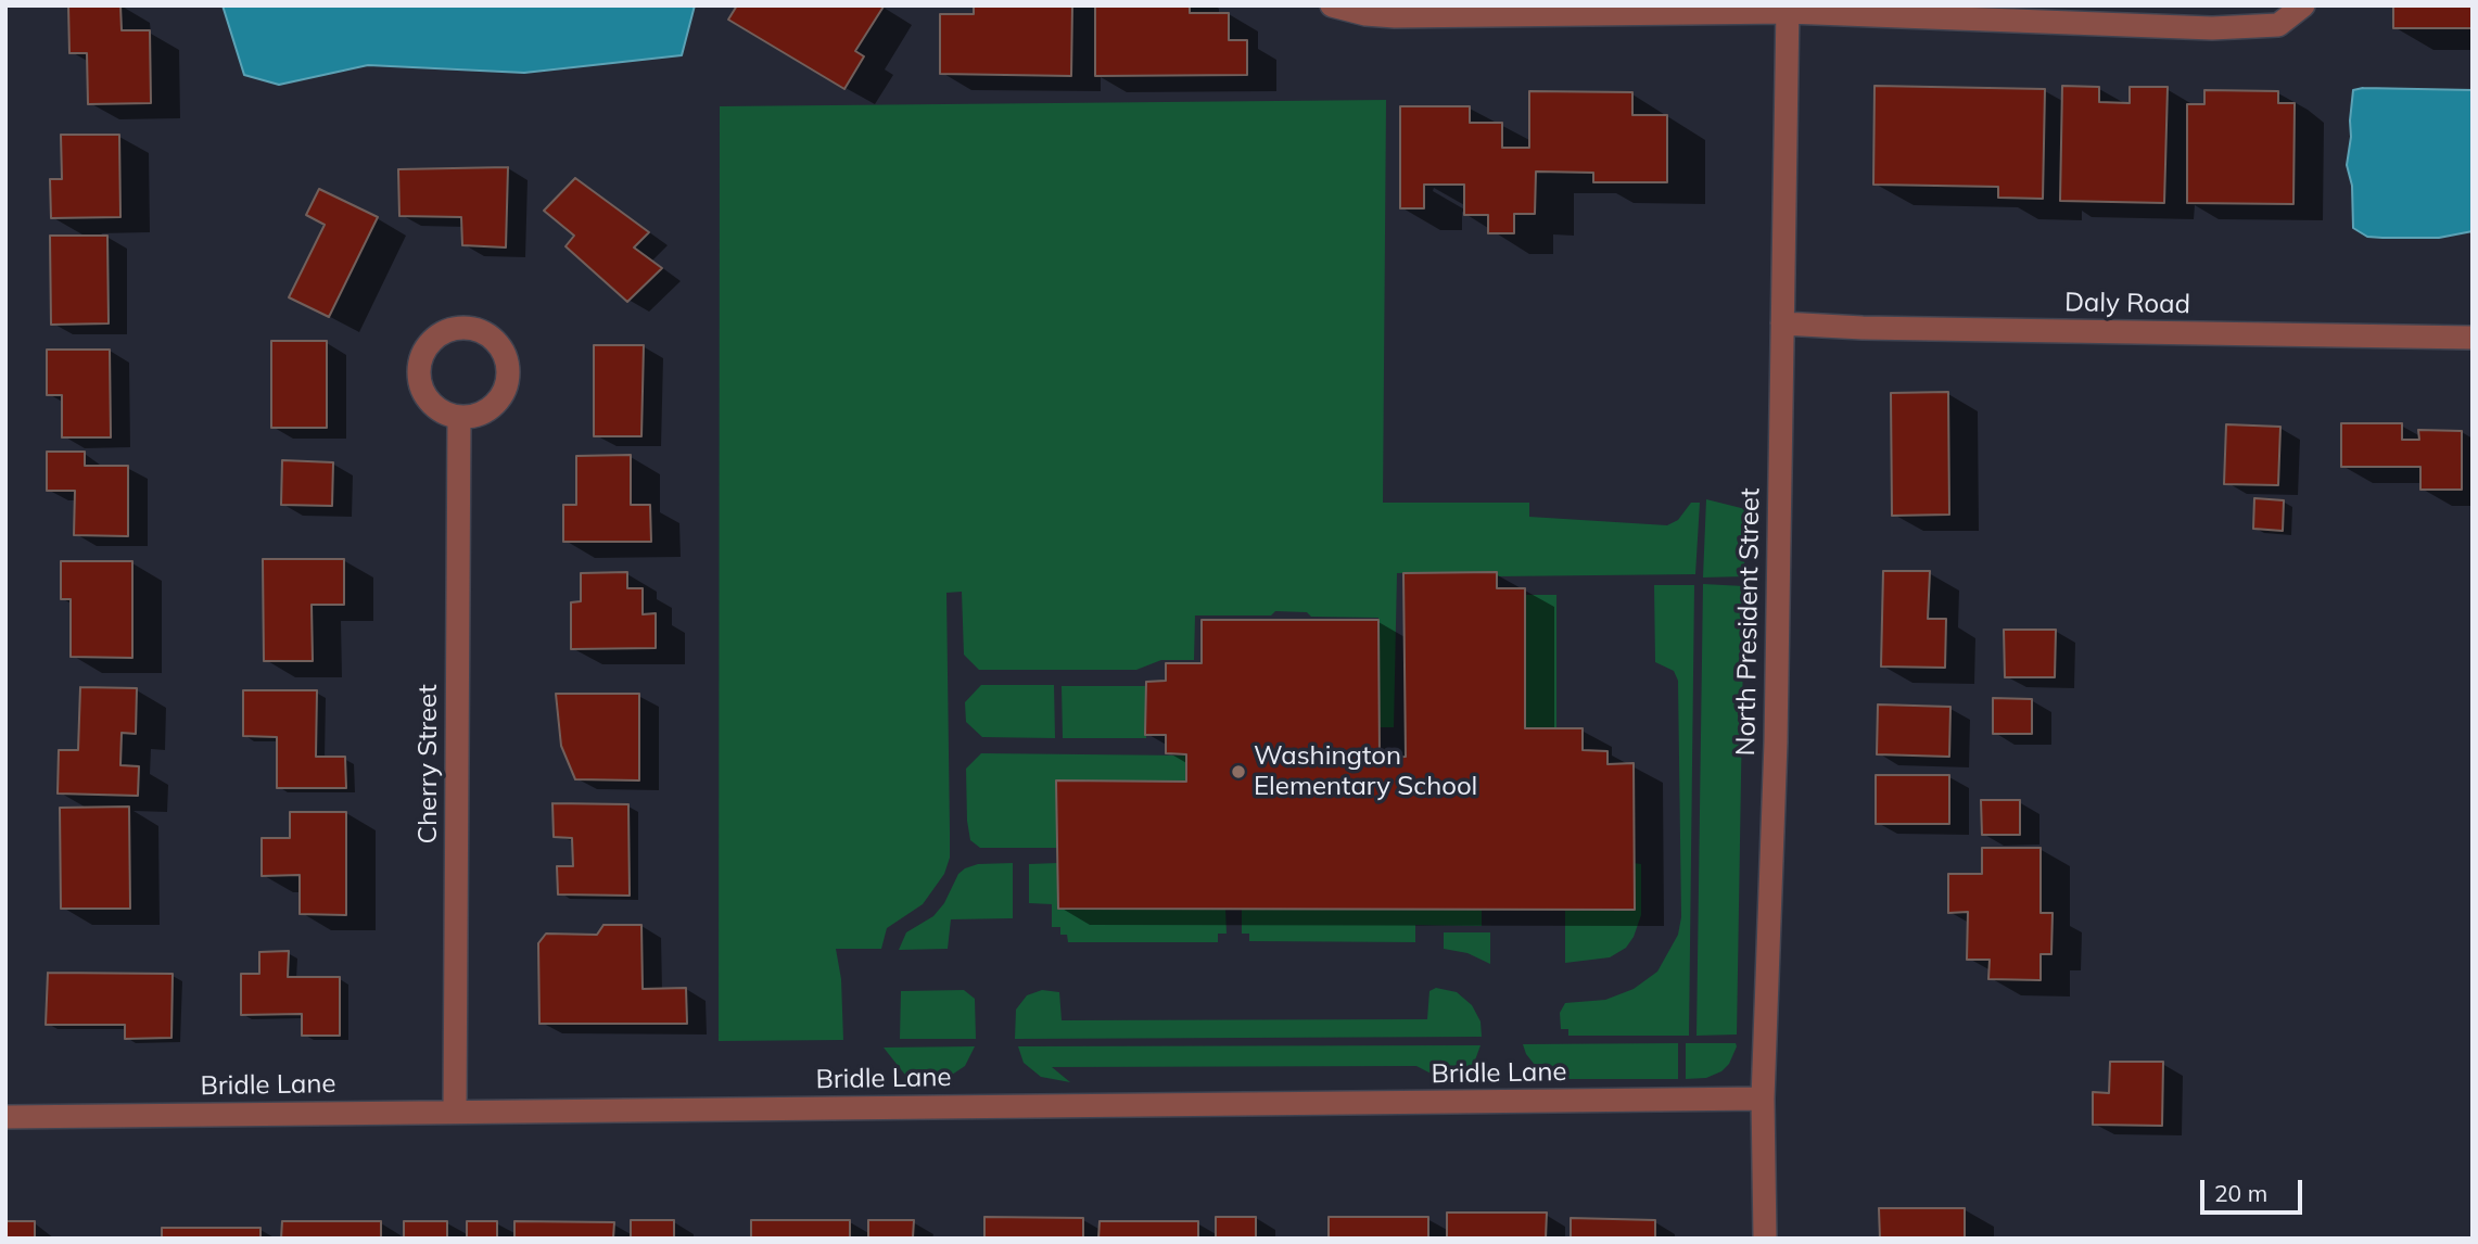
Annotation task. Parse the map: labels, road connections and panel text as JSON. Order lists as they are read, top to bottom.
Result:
{
  "streets": {
    "street": [
      "Daly Road",
      "North President Street",
      "Cherry Street",
      "Bridle Lane"
    ]
  },
  "crossings": [
    ["Daly Road", "North President Street"],
    ["North President Street", "Bridle Lane"],
    ["Cherry Street", "Bridle Lane"]
  ],
  "places": ["Washington Elementary School"],
  "scale_bar": "20 m"
}
